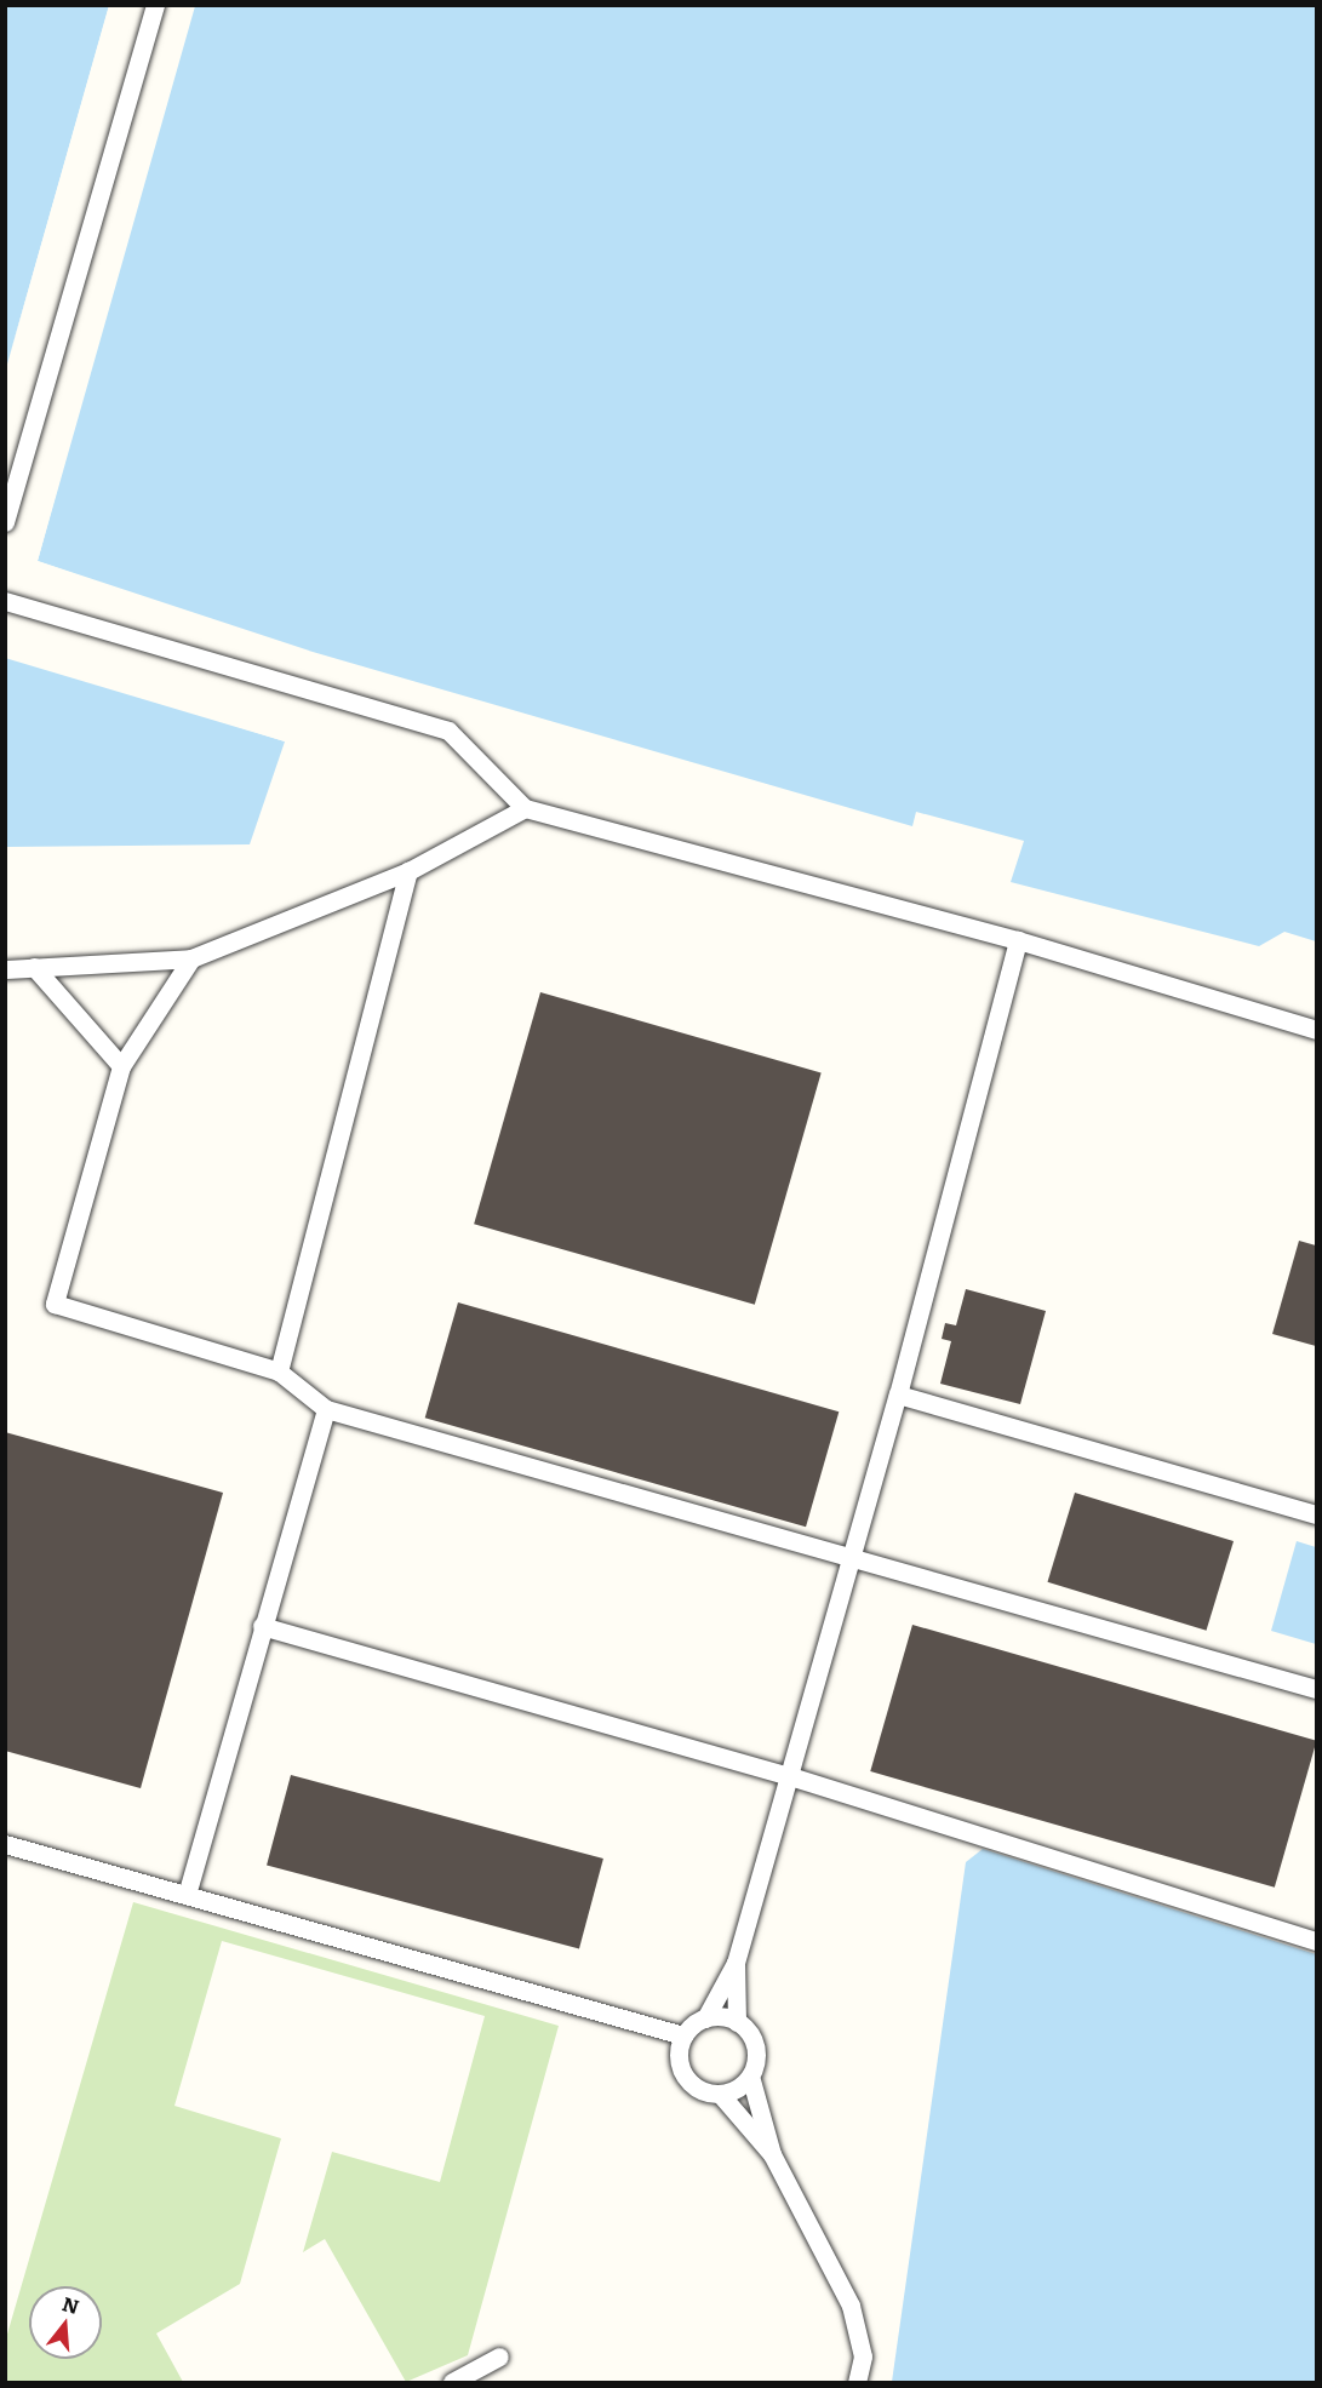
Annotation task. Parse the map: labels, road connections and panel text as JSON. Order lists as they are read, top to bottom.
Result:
{
  "north": "top"
}
